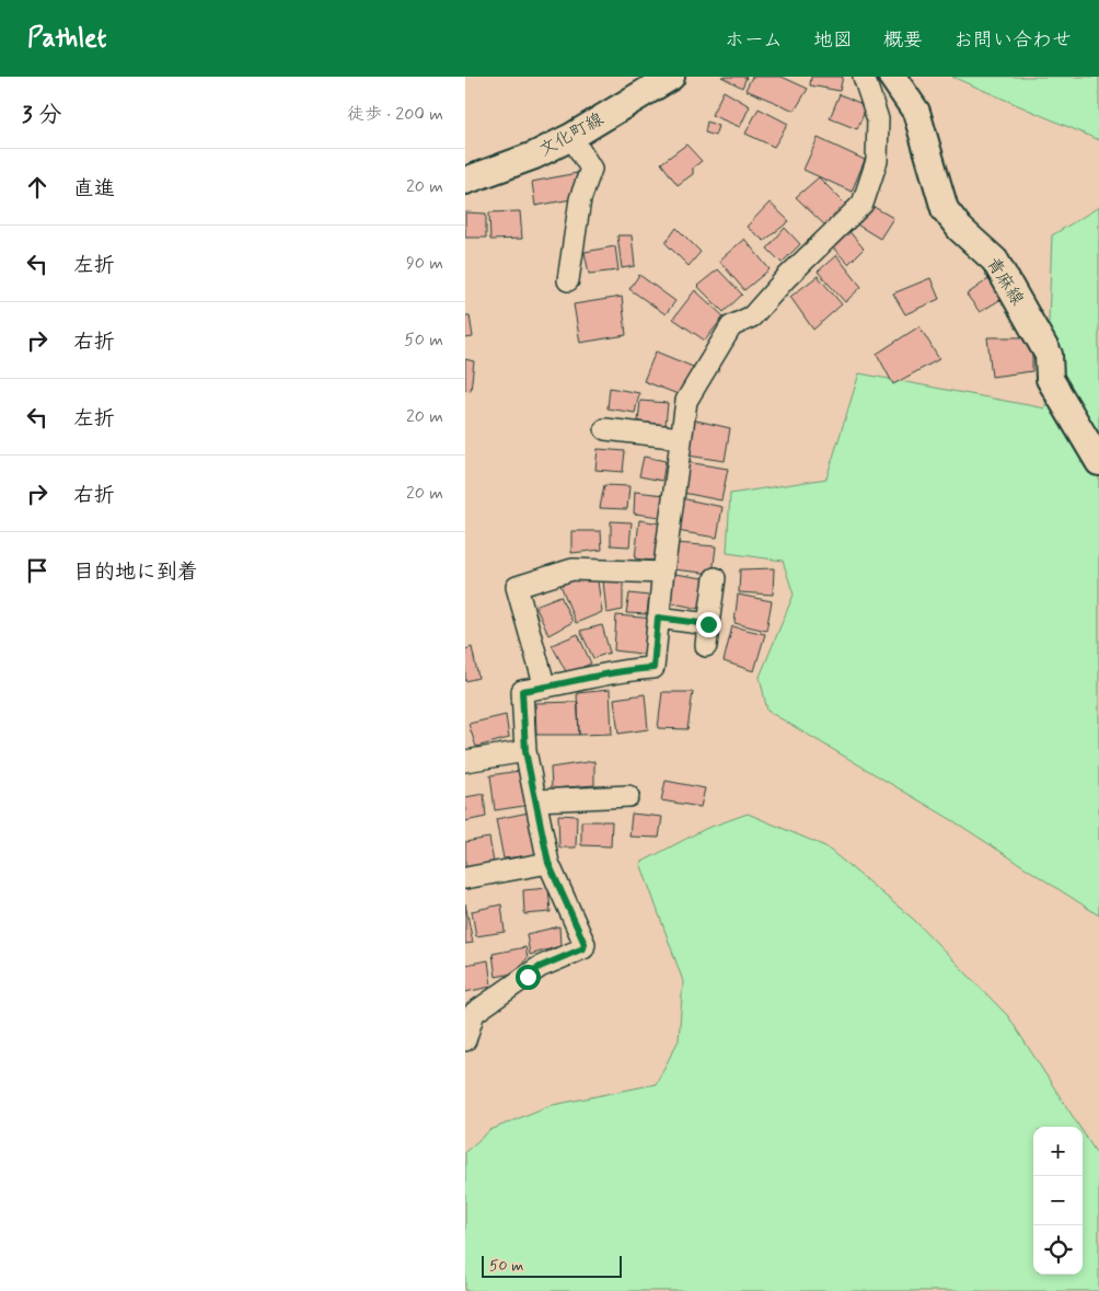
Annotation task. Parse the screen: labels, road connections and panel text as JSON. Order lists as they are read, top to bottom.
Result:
{
  "streets": {
    "street": ["文化町線", "青麻線"]
  },
  "scale_bar": "50 m",
  "page": {
    "header": "Pathlet",
    "nav": [
      "ホーム",
      "地図",
      "概要",
      "お問い合わせ"
    ],
    "heading": ["3 分", "徒歩 · 200 m"],
    "list": [
      ["直進", "20 m"],
      ["左折", "90 m"],
      ["右折", "50 m"],
      ["左折", "20 m"],
      ["右折", "20 m"],
      "目的地に到着"
    ],
    "map_buttons": ["+", "−"],
    "scale": "50 m"
  }
}
